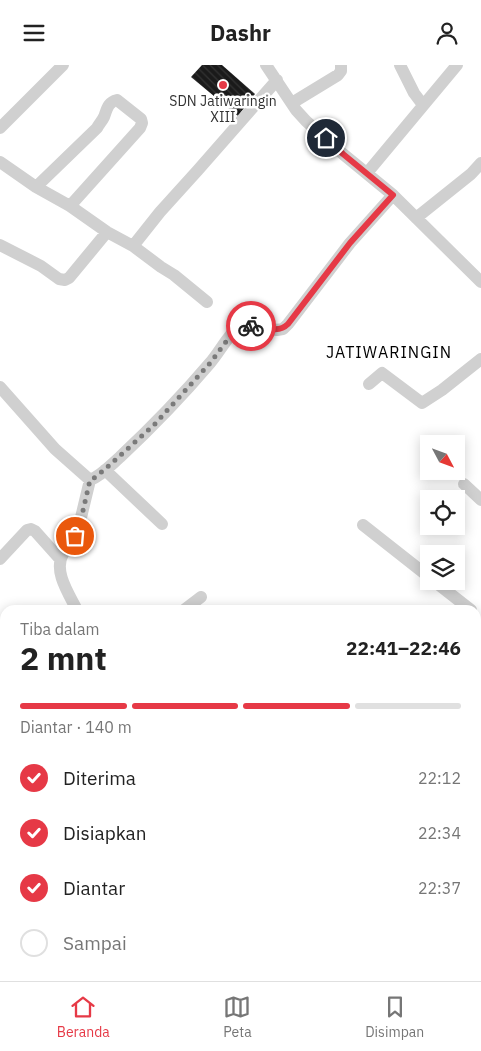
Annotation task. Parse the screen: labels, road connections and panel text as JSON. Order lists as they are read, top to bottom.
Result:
{
  "districts": ["JATIWARINGIN"],
  "places": ["SDN Jatiwaringin XIII"],
  "north": "bottom right",
  "page": {
    "header": "Dashr",
    "heading": ["2 mnt", "Tiba dalam", "22:41–22:46"],
    "bar": "Diantar · 140 m",
    "list": [
      ["Diterima", "22:12"],
      ["Disiapkan", "22:34"],
      ["Diantar", "22:37"],
      "Sampai"
    ],
    "tabs": ["Beranda", "Peta", "Disimpan"]
  }
}
